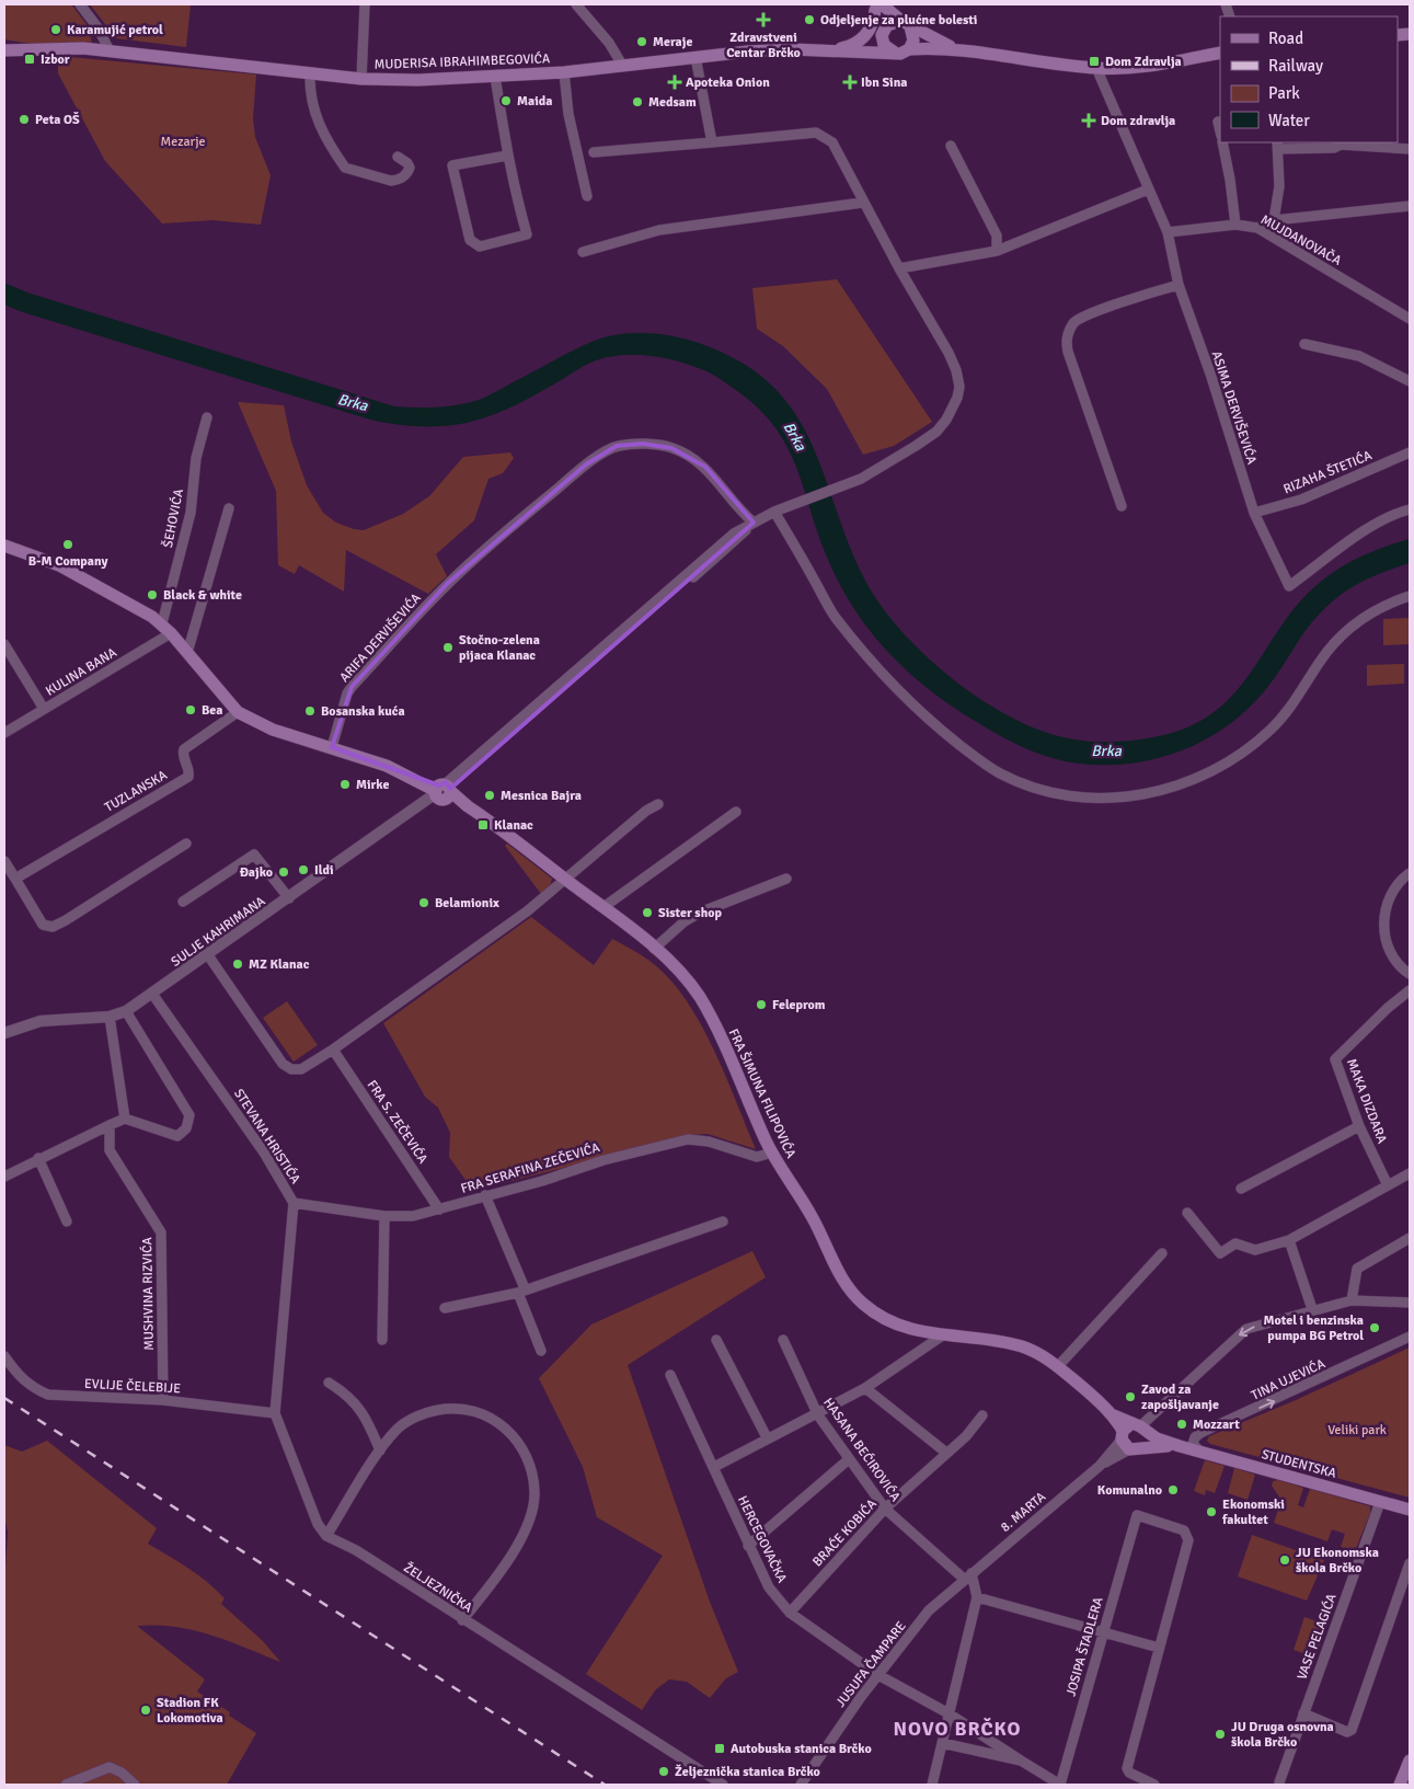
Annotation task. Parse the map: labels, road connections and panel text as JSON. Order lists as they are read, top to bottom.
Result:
{
  "streets": {
    "main road": ["MUDERISA IBRAHIMBEGOVIĆA", "FRA ŠIMUNA FILIPOVIĆA", "STUDENTSKA"],
    "street": [
      "MUJDANOVAČA",
      "ASIMA DERVIŠEVIĆA",
      "RIZAHA ŠTETIĆA",
      "ŠEHOVIĆA",
      "ARIFA DERVIŠEVIĆA",
      "KULINA BANA",
      "TUZLANSKA",
      "SULJE KAHRIMANA",
      "MAKA DIZDARA",
      "FRA S. ZEČEVIĆA",
      "STEVANA HRISTIĆA",
      "FRA SERAFINA ZEČEVIĆA",
      "MUSHVINA RIZVIĆA",
      "TINA UJEVIĆA",
      "EVLIJE ČELEBIJE",
      "HASANA BEĆIROVIĆA",
      "8. MARTA",
      "BRAĆE KOBIĆA",
      "HERCEGOVAČKA",
      "ŽELJEZNIČKA",
      "VASE PELAGIĆA",
      "JOSIPA ŠTADLERA",
      "JUSUFA ČAMPARE"
    ]
  },
  "crossings": [
    ["MUJDANOVAČA", "ASIMA DERVIŠEVIĆA"],
    ["ASIMA DERVIŠEVIĆA", "RIZAHA ŠTETIĆA"],
    ["ARIFA DERVIŠEVIĆA", "FRA ŠIMUNA FILIPOVIĆA"],
    ["TUZLANSKA", "FRA ŠIMUNA FILIPOVIĆA"],
    ["SULJE KAHRIMANA", "FRA ŠIMUNA FILIPOVIĆA"],
    ["SULJE KAHRIMANA", "STEVANA HRISTIĆA"],
    ["FRA ŠIMUNA FILIPOVIĆA", "FRA SERAFINA ZEČEVIĆA"],
    ["FRA ŠIMUNA FILIPOVIĆA", "STUDENTSKA"],
    ["FRA ŠIMUNA FILIPOVIĆA", "8. MARTA"],
    ["FRA S. ZEČEVIĆA", "FRA SERAFINA ZEČEVIĆA"],
    ["STEVANA HRISTIĆA", "FRA SERAFINA ZEČEVIĆA"],
    ["STEVANA HRISTIĆA", "EVLIJE ČELEBIJE"],
    ["MUSHVINA RIZVIĆA", "EVLIJE ČELEBIJE"],
    ["TINA UJEVIĆA", "STUDENTSKA"],
    ["HASANA BEĆIROVIĆA", "8. MARTA"],
    ["HASANA BEĆIROVIĆA", "BRAĆE KOBIĆA"],
    ["HASANA BEĆIROVIĆA", "JUSUFA ČAMPARE"],
    ["STUDENTSKA", "8. MARTA"],
    ["STUDENTSKA", "VASE PELAGIĆA"],
    ["8. MARTA", "JUSUFA ČAMPARE"],
    ["BRAĆE KOBIĆA", "HERCEGOVAČKA"],
    ["HERCEGOVAČKA", "JOSIPA ŠTADLERA"],
    ["HERCEGOVAČKA", "JUSUFA ČAMPARE"]
  ],
  "districts": ["NOVO BRČKO"],
  "water": ["Brka"],
  "parks": ["Mezarje", "Veliki park"],
  "places": {
    "health": [
      "Zdravstveni Centar Brčko",
      "Apoteka Onion",
      "Ibn Sina",
      "Dom zdravlja"
    ],
    "other": [
      "Odjeljenje za plućne bolesti",
      "Karamujić petrol",
      "Meraje",
      "Maida",
      "Medsam",
      "Peta OŠ",
      "B-M Company",
      "Black & white",
      "Stočno-zelena pijaca Klanac",
      "Bea",
      "Bosanska kuća",
      "Mirke",
      "Mesnica Bajra",
      "Ildi",
      "Đajko",
      "Belamionix",
      "Sister shop",
      "MZ Klanac",
      "Feleprom",
      "Motel i benzinska pumpa BG Petrol",
      "Zavod za zapošljavanje",
      "Mozzart",
      "Komunalno",
      "Ekonomski fakultet",
      "JU Ekonomska škola Brčko",
      "Stadion FK Lokomotiva",
      "JU Druga osnovna škola Brčko",
      "Željeznička stanica Brčko"
    ],
    "transit": [
      "Izbor",
      "Dom Zdravlja",
      "Klanac",
      "Autobuska stanica Brčko"
    ]
  },
  "legend": [
    "Road",
    "Railway",
    "Park",
    "Water"
  ]
}
